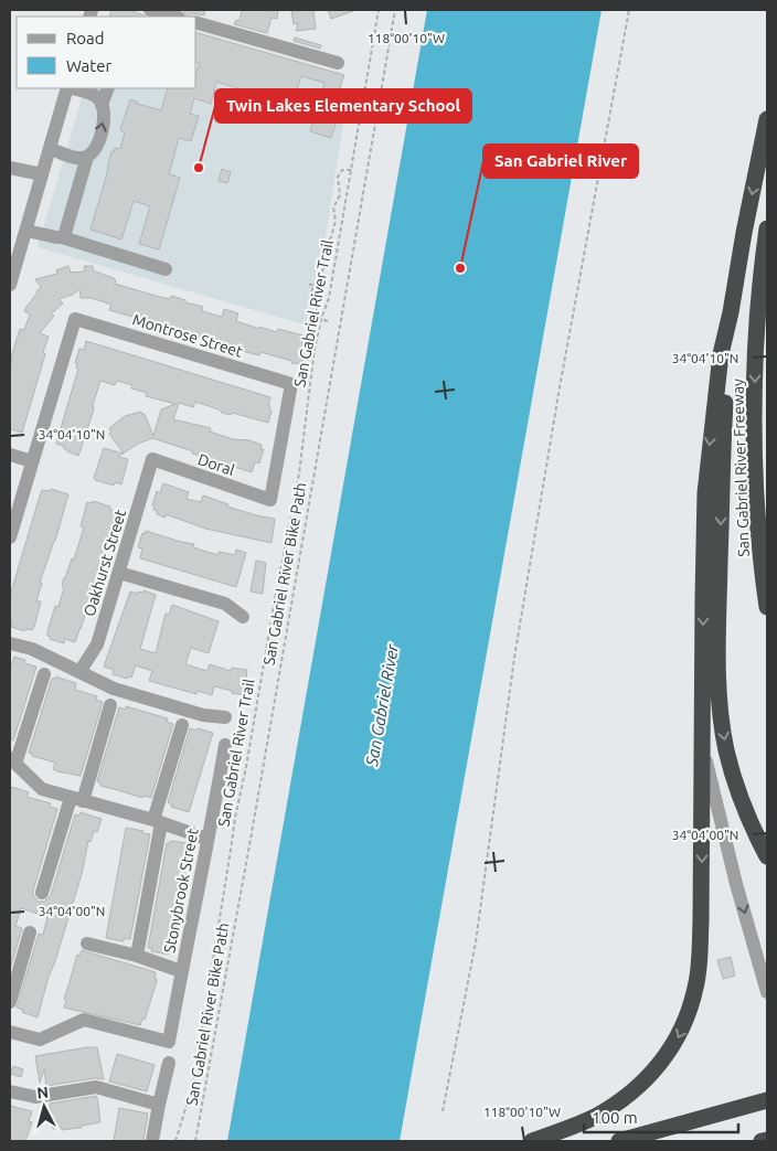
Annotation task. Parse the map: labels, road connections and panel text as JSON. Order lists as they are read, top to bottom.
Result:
{
  "streets": {
    "highway": ["San Gabriel River Freeway"],
    "street": [
      "Montrose Street",
      "Doral",
      "Oakhurst Street",
      "Stonybrook Street"
    ],
    "path": ["San Gabriel River Trail", "San Gabriel River Bike Path"]
  },
  "crossings": [
    ["Montrose Street", "Doral"],
    ["Doral", "Oakhurst Street"]
  ],
  "water": ["San Gabriel River"],
  "places": ["Twin Lakes Elementary School", "San Gabriel River"],
  "legend": ["Road", "Water"],
  "scale_bar": "100 m",
  "north": "top",
  "coordinates": ["118°00'10\"W", "34°04'10\"N", "34°04'00\"N"]
}
